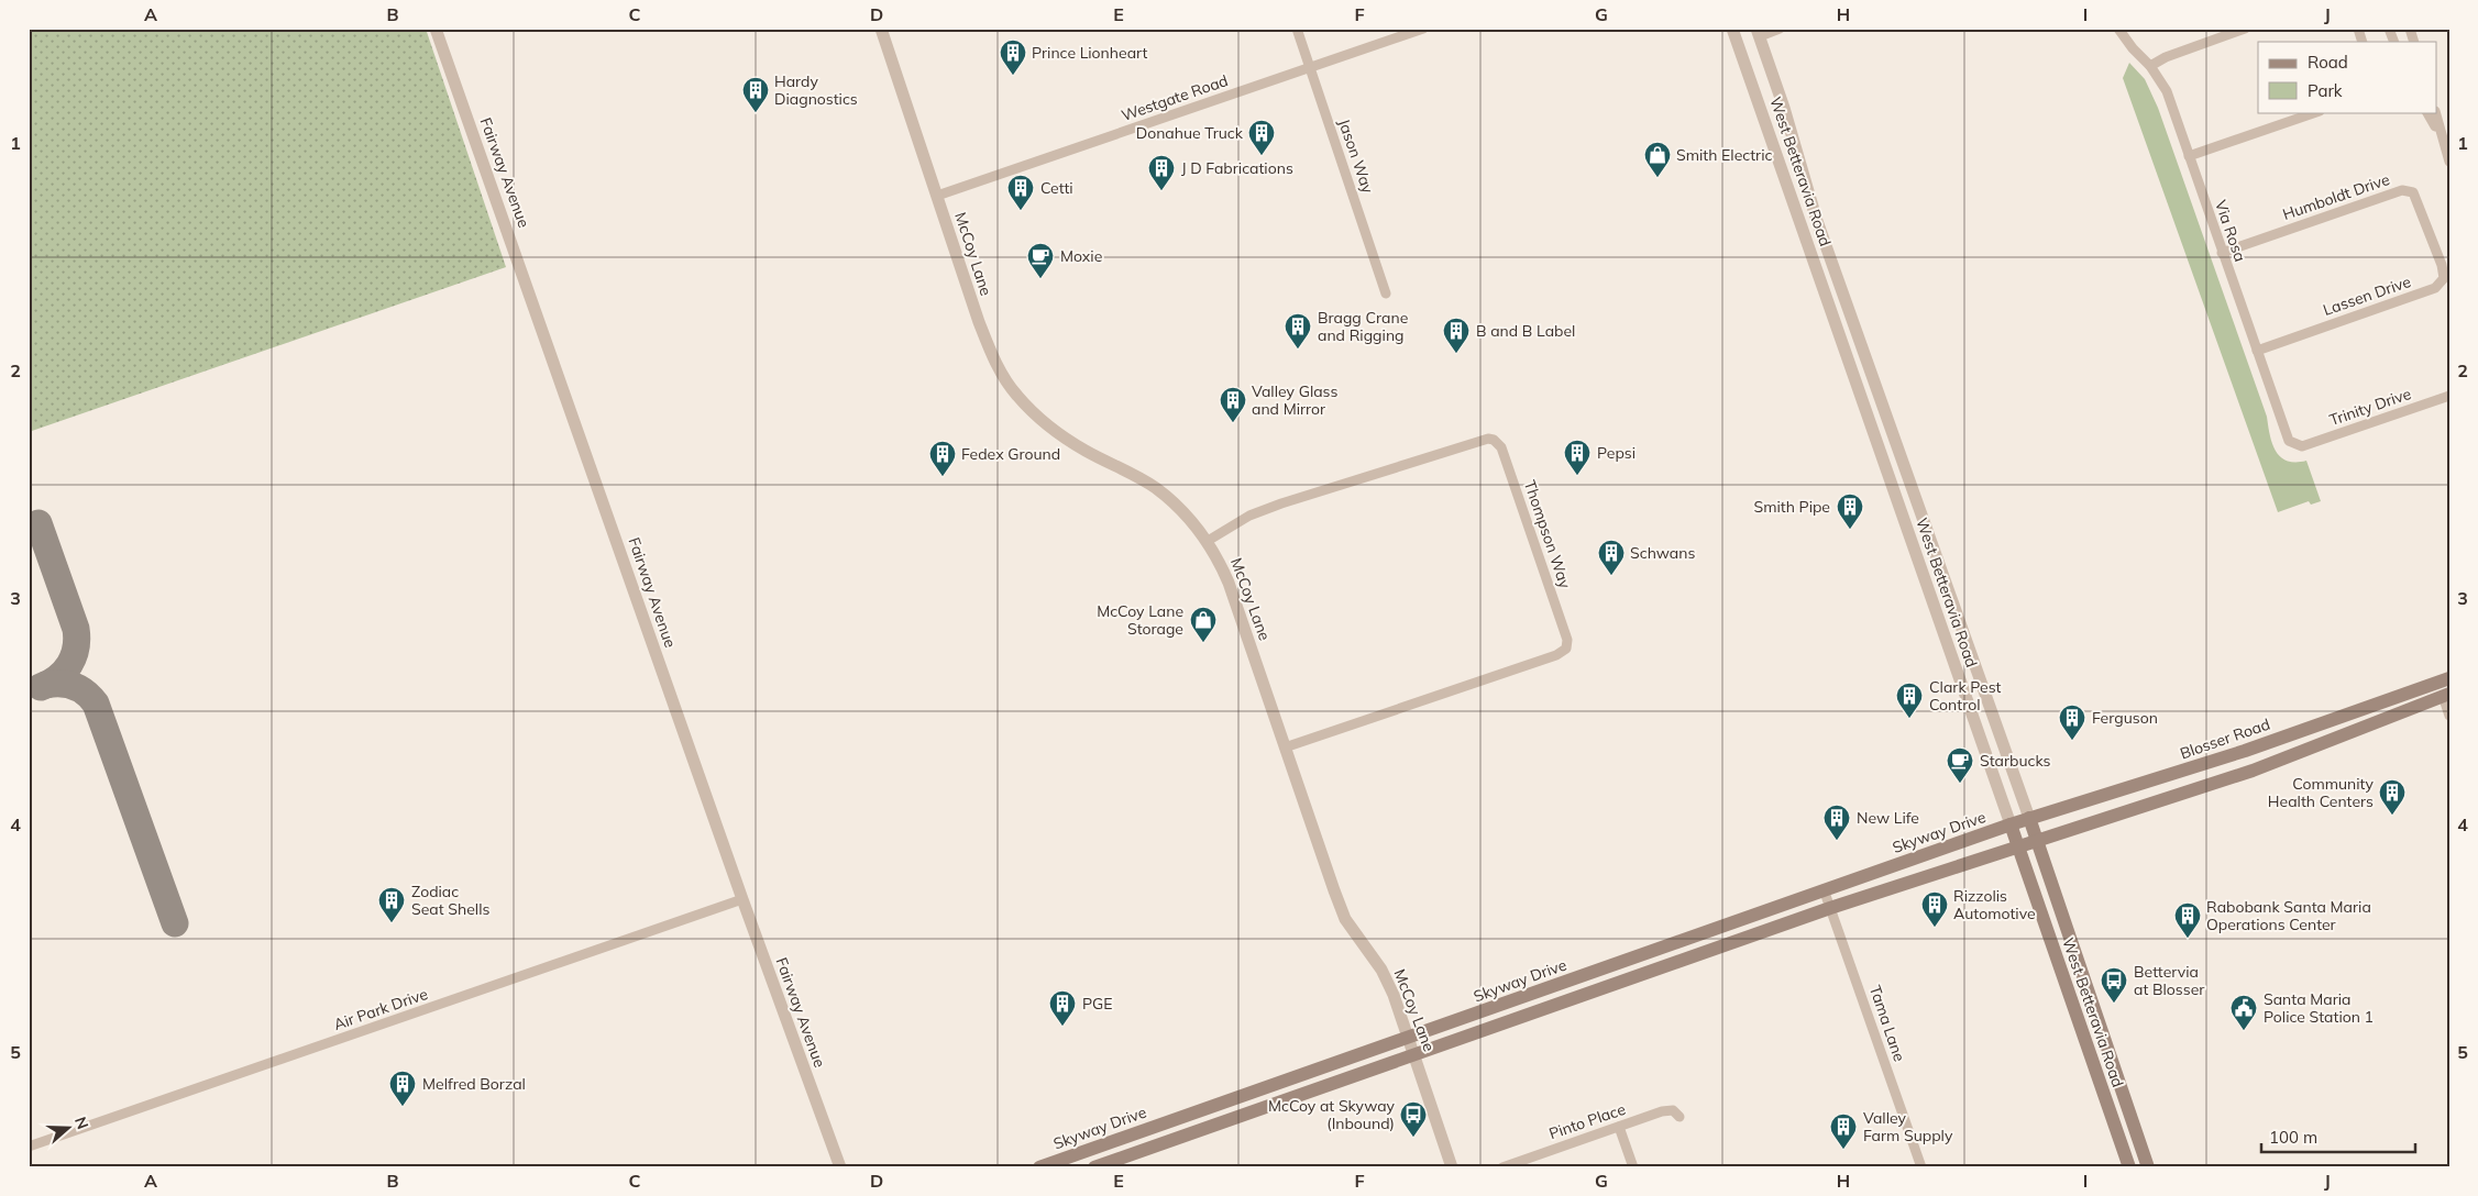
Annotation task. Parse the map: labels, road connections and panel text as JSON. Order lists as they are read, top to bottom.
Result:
{
  "streets": {
    "main road": ["West Betteravia Road", "Blosser Road", "Skyway Drive"],
    "street": [
      "Westgate Road",
      "Jason Way",
      "Fairway Avenue",
      "Humboldt Drive",
      "Via Rosa",
      "McCoy Lane",
      "Lassen Drive",
      "Trinity Drive",
      "Thompson Way",
      "Air Park Drive",
      "Tama Lane",
      "Pinto Place"
    ]
  },
  "crossings": [
    ["Westgate Road", "Jason Way"],
    ["Westgate Road", "McCoy Lane"],
    ["West Betteravia Road", "Blosser Road"],
    ["West Betteravia Road", "Skyway Drive"],
    ["Fairway Avenue", "Air Park Drive"],
    ["Humboldt Drive", "Via Rosa"],
    ["Humboldt Drive", "Lassen Drive"],
    ["Via Rosa", "Lassen Drive"],
    ["Via Rosa", "Trinity Drive"],
    ["McCoy Lane", "Thompson Way"],
    ["McCoy Lane", "Skyway Drive"],
    ["Blosser Road", "Skyway Drive"],
    ["Skyway Drive", "Tama Lane"]
  ],
  "places": {
    "building": [
      "Prince Lionheart",
      "Hardy Diagnostics",
      "Donahue Truck",
      "J D Fabrications",
      "Cetti",
      "Bragg Crane and Rigging",
      "B and B Label",
      "Valley Glass and Mirror",
      "Pepsi",
      "Fedex Ground",
      "Smith Pipe",
      "Schwans",
      "Clark Pest Control",
      "Ferguson",
      "Community Health Centers",
      "New Life",
      "Zodiac Seat Shells",
      "Rizzolis Automotive",
      "Rabobank Santa Maria Operations Center",
      "PGE",
      "Melfred Borzal",
      "Valley Farm Supply"
    ],
    "shop": ["Smith Electric", "McCoy Lane Storage"],
    "cafe": ["Moxie", "Starbucks"],
    "bus stop": ["Bettervia at Blosser", "McCoy at Skyway (Inbound)"],
    "public building": ["Santa Maria Police Station 1"]
  },
  "legend": ["Road", "Park"],
  "scale_bar": "100 m",
  "north": "right",
  "grid": {
    "columns": [
      "A",
      "B",
      "C",
      "D",
      "E",
      "F",
      "G",
      "H",
      "I",
      "J"
    ],
    "rows": [
      "1",
      "2",
      "3",
      "4",
      "5"
    ]
  }
}
